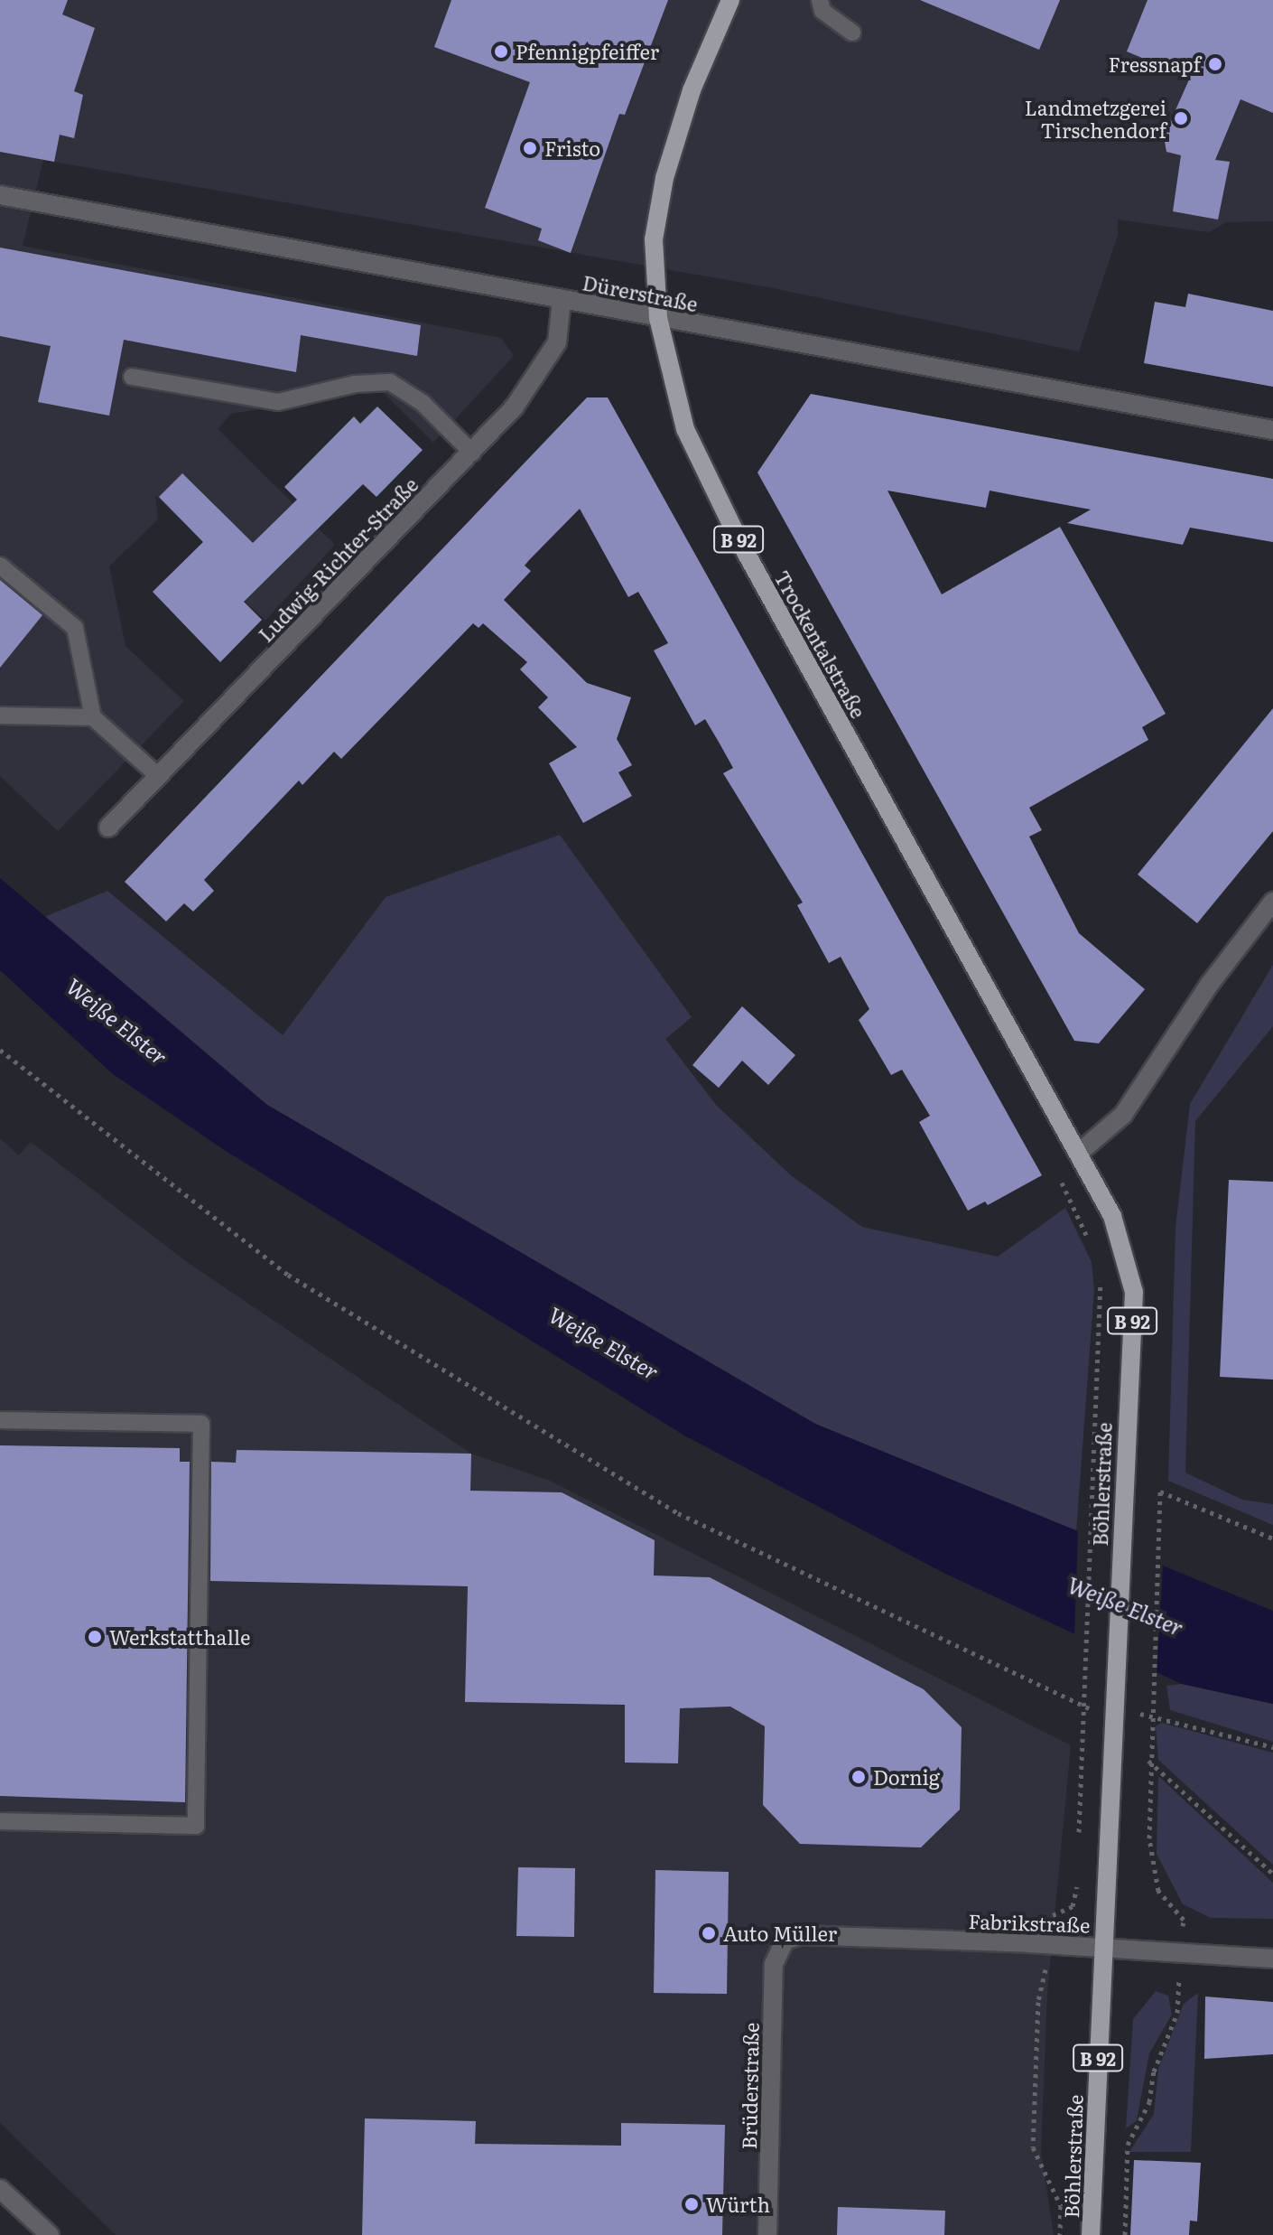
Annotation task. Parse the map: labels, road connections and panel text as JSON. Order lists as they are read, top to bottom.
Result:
{
  "streets": {
    "main road": ["B 92", "Trockentalstraße", "Böhlerstraße"],
    "street": [
      "Dürerstraße",
      "Ludwig-Richter-Straße",
      "Fabrikstraße",
      "Brüderstraße"
    ]
  },
  "crossings": [
    ["Dürerstraße", "Ludwig-Richter-Straße"],
    ["Dürerstraße", "Trockentalstraße"],
    ["Trockentalstraße", "Böhlerstraße"],
    ["Böhlerstraße", "Fabrikstraße"],
    ["Fabrikstraße", "Brüderstraße"]
  ],
  "water": ["Weiße Elster"],
  "places": [
    "Pfennigpfeiffer",
    "Fressnapf",
    "Landmetzgerei Tirschendorf",
    "Fristo",
    "Werkstatthalle",
    "Dornig",
    "Auto Müller",
    "Würth"
  ]
}
